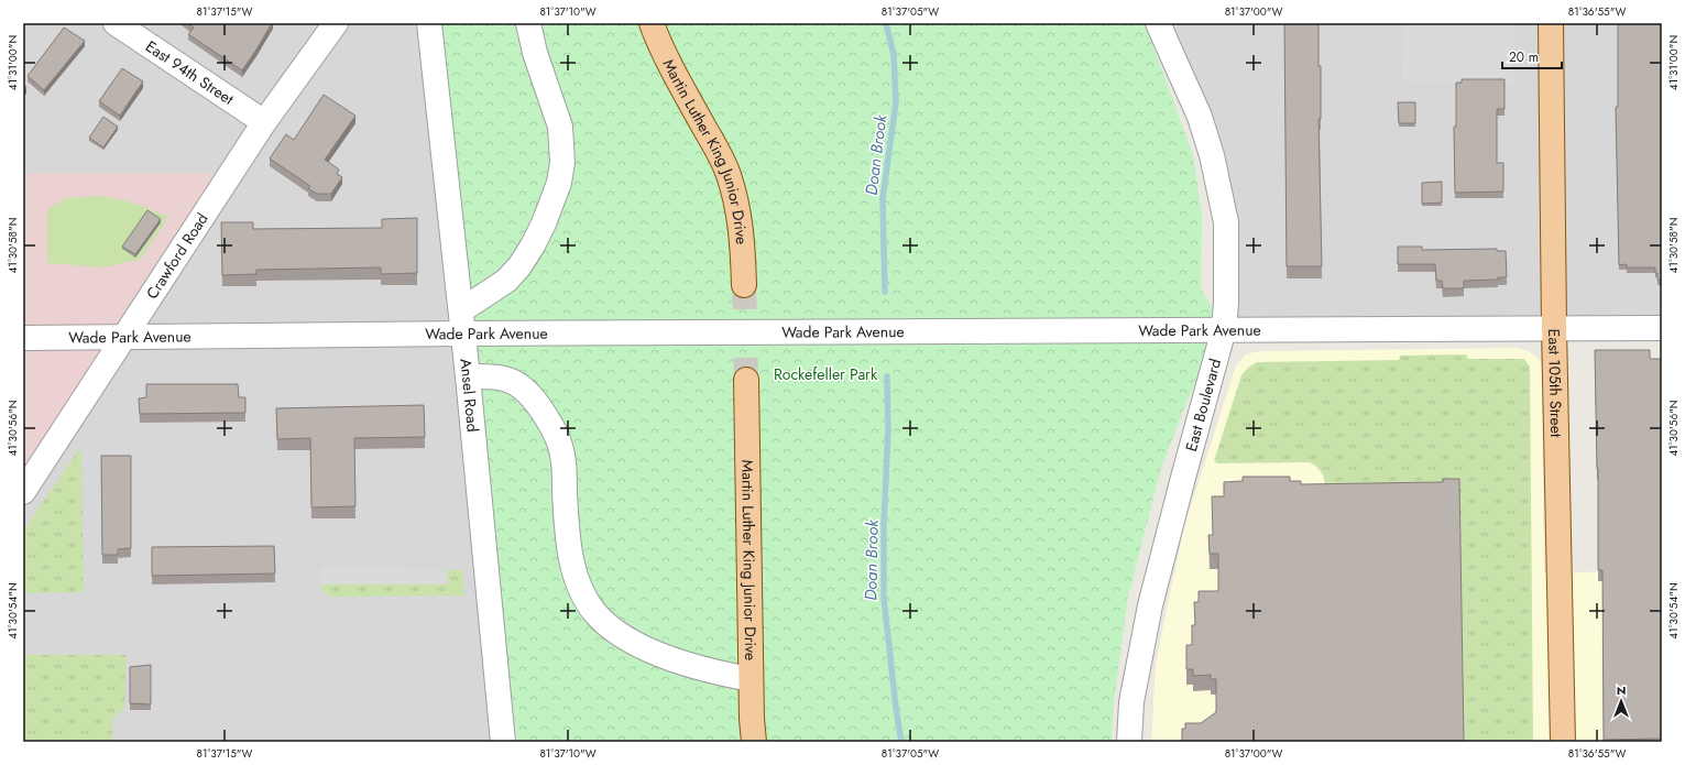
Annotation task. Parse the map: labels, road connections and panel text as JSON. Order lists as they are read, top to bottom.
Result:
{
  "streets": {
    "main road": ["Martin Luther King Junior Drive", "East 105th Street"],
    "street": [
      "East 94th Street",
      "Crawford Road",
      "Wade Park Avenue",
      "Ansel Road",
      "East Boulevard"
    ]
  },
  "crossings": [
    ["East 94th Street", "Crawford Road"],
    ["Crawford Road", "Wade Park Avenue"],
    ["Wade Park Avenue", "East 105th Street"],
    ["Wade Park Avenue", "Ansel Road"],
    ["Wade Park Avenue", "East Boulevard"]
  ],
  "water": ["Doan Brook"],
  "parks": ["Rockefeller Park"],
  "scale_bar": "20 m",
  "north": "top",
  "coordinates": [
    "81°37'15\"W",
    "81°37'10\"W",
    "81°37'05\"W",
    "81°37'00\"W",
    "81°36'55\"W",
    "41°31'00\"N",
    "41°30'58\"N",
    "41°30'56\"N",
    "41°30'54\"N"
  ]
}
